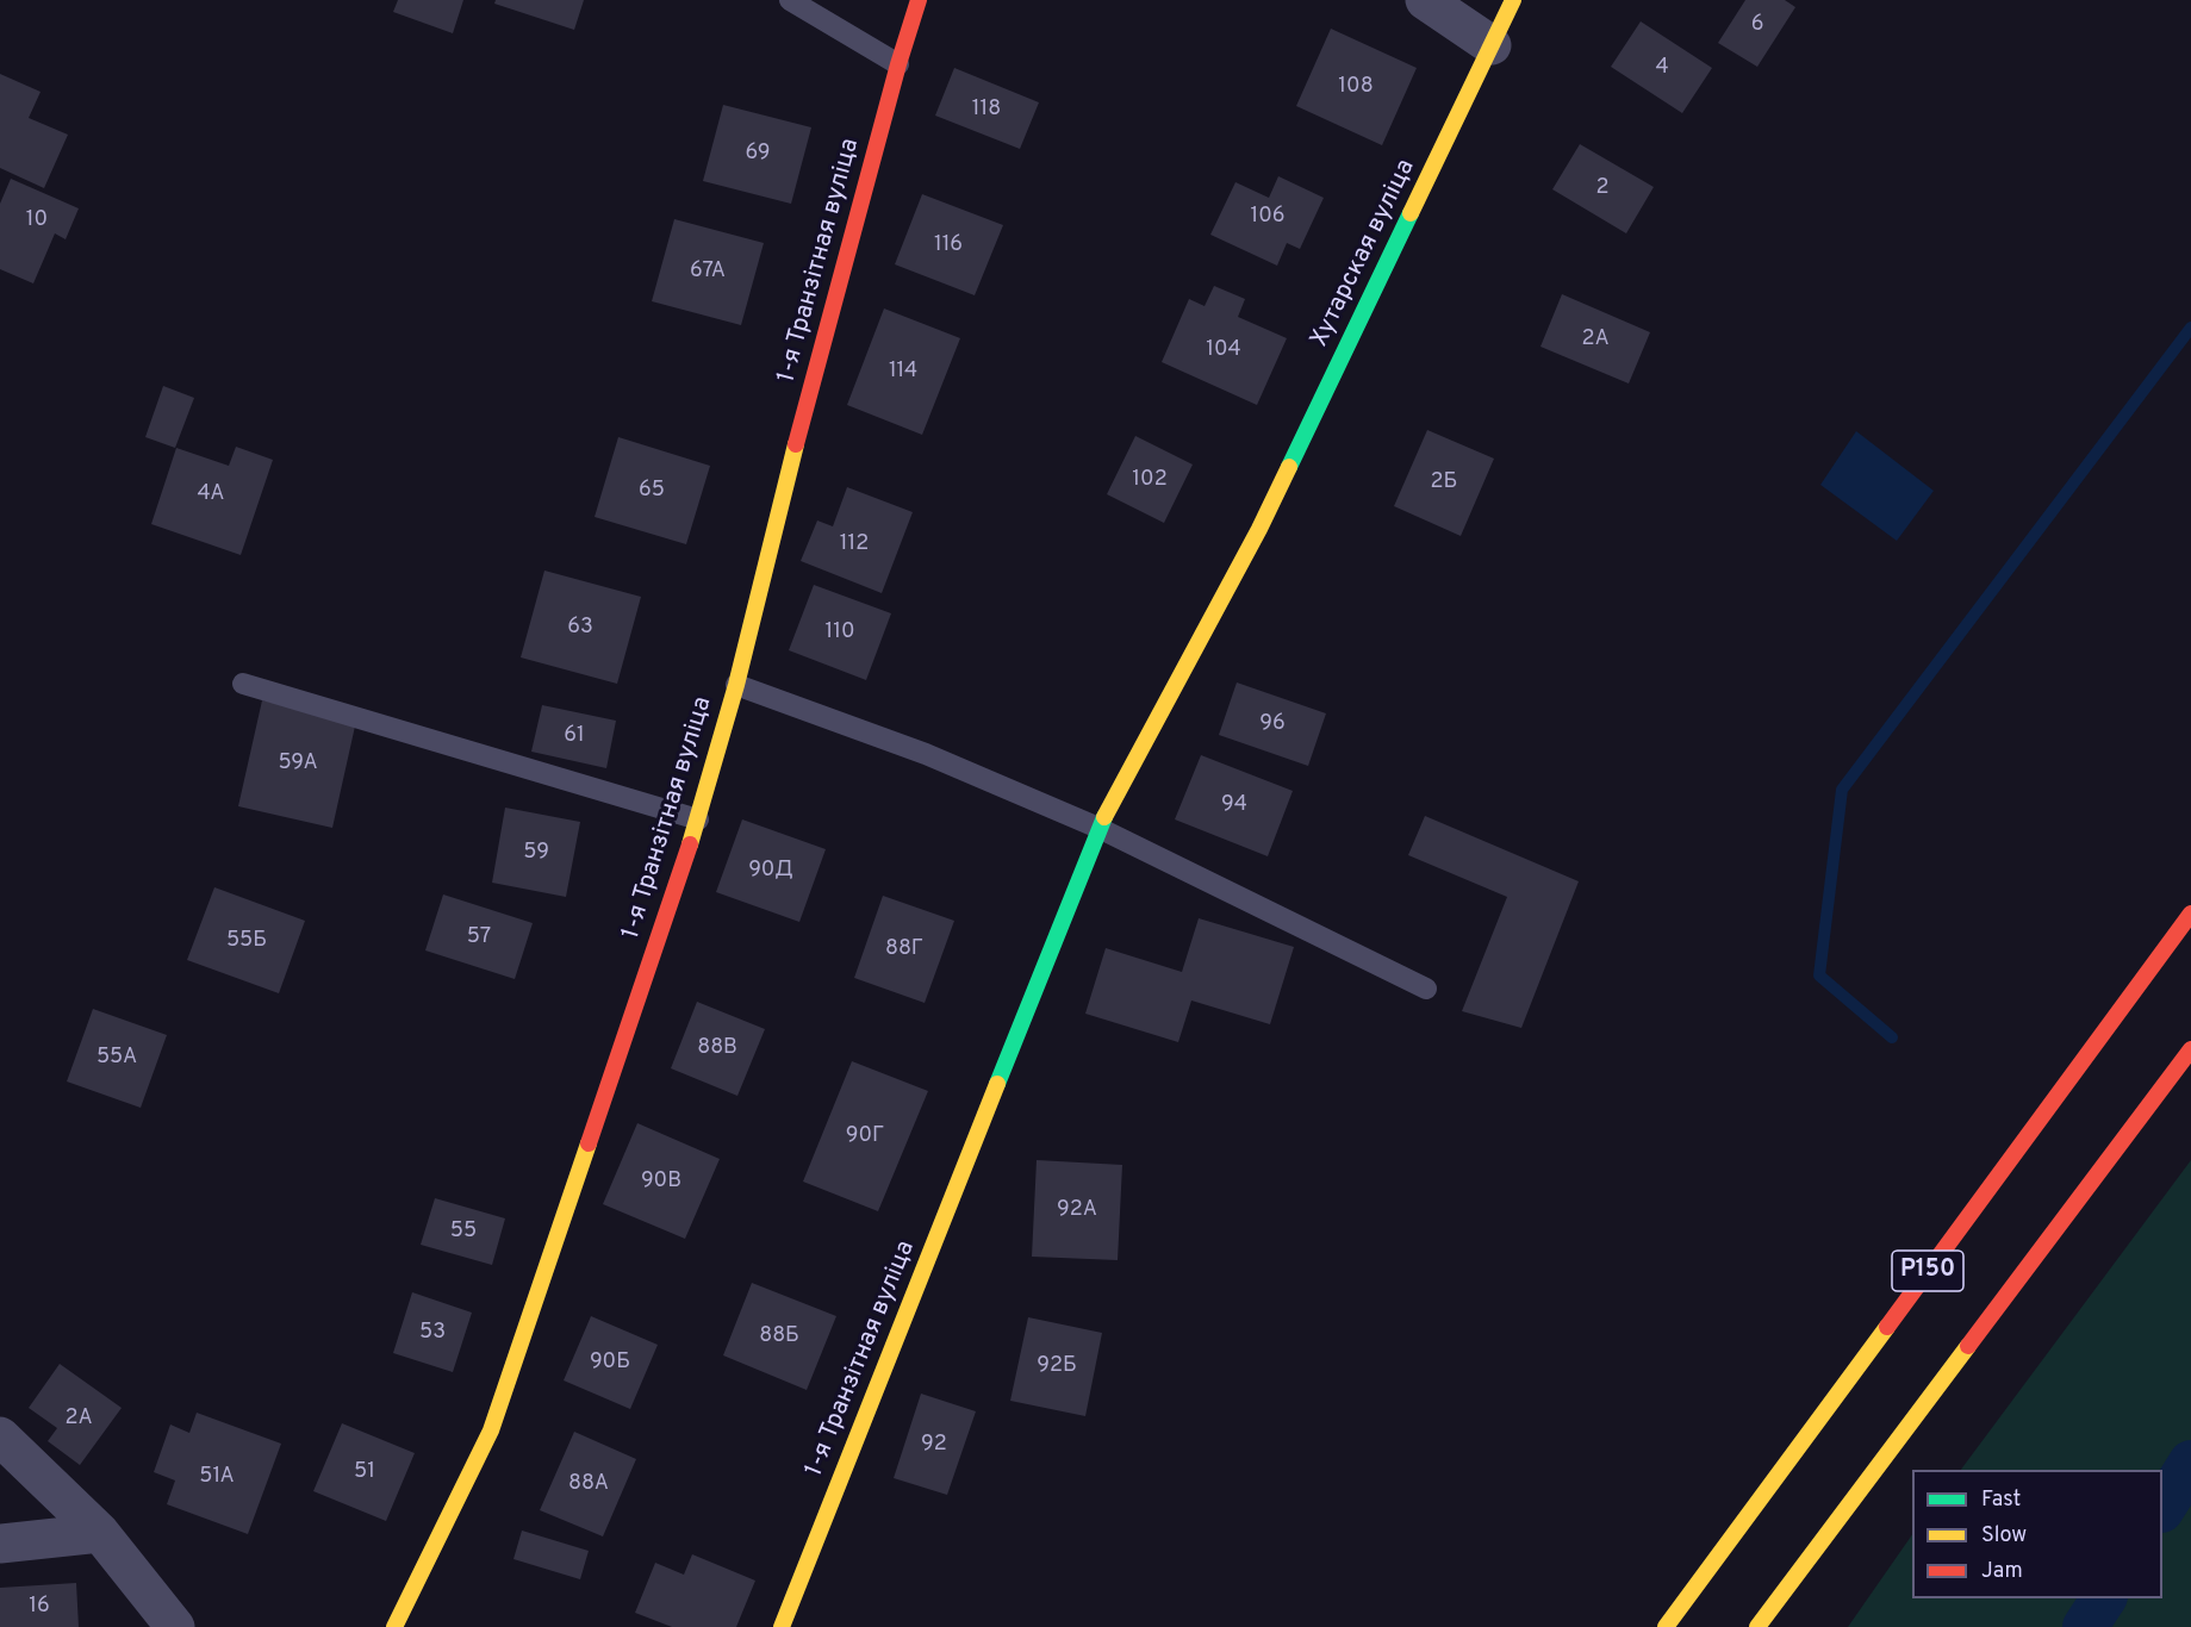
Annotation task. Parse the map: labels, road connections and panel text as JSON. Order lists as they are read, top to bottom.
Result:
{
  "streets": {
    "street": ["Хутарская вуліца", "1-я Транзітная вуліца", "Р150"]
  },
  "crossings": [
    ["Хутарская вуліца", "1-я Транзітная вуліца"]
  ],
  "house_numbers": [
    "6",
    "4",
    "108",
    "118",
    "69",
    "2",
    "106",
    "10",
    "116",
    "67А",
    "2А",
    "104",
    "114",
    "102",
    "2Б",
    "65",
    "4А",
    "112",
    "63",
    "110",
    "96",
    "61",
    "59А",
    "94",
    "59",
    "90Д",
    "57",
    "55Б",
    "88Г",
    "88В",
    "55А",
    "90Г",
    "90В",
    "92А",
    "55",
    "53",
    "88Б",
    "90Б",
    "92Б",
    "2А",
    "92",
    "51",
    "51А",
    "88А",
    "16"
  ],
  "legend": ["Fast", "Slow", "Jam"]
}
